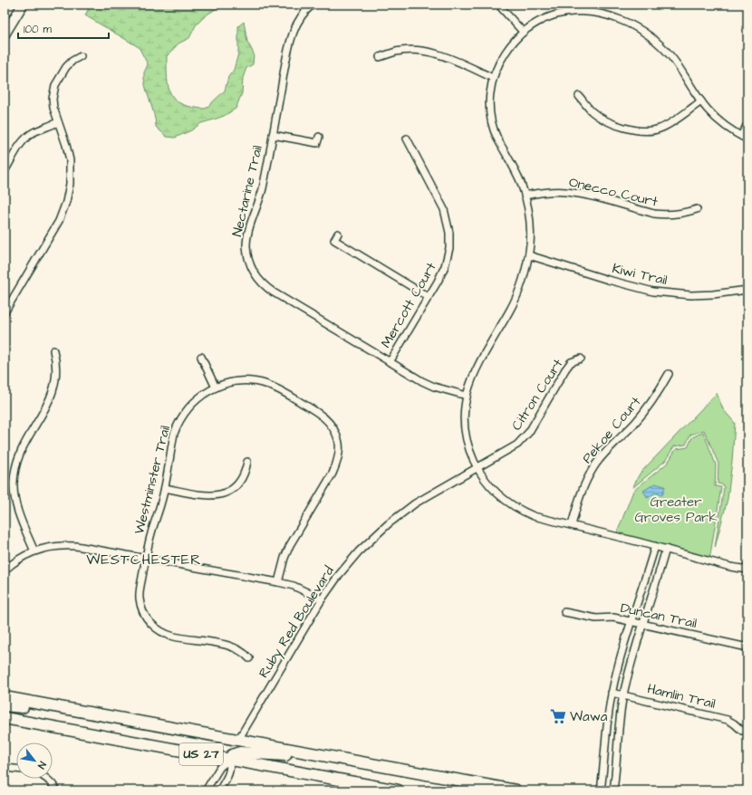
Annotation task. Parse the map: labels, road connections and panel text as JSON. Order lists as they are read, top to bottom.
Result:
{
  "streets": {
    "highway": ["US 27"],
    "street": [
      "Nectarine Trail",
      "Onecco Court",
      "Kiwi Trail",
      "Mercott Court",
      "Citron Court",
      "Pekoe Court",
      "Westminster Trail",
      "Duncan Trail",
      "Ruby Red Boulevard",
      "Hamlin Trail"
    ]
  },
  "crossings": [
    ["Nectarine Trail", "Mercott Court"],
    ["Citron Court", "Ruby Red Boulevard"],
    ["Ruby Red Boulevard", "US 27"]
  ],
  "districts": ["WESTCHESTER"],
  "parks": ["Greater Groves Park"],
  "places": {
    "supermarket": ["Wawa"]
  },
  "scale_bar": "100 m",
  "north": "bottom right"
}
